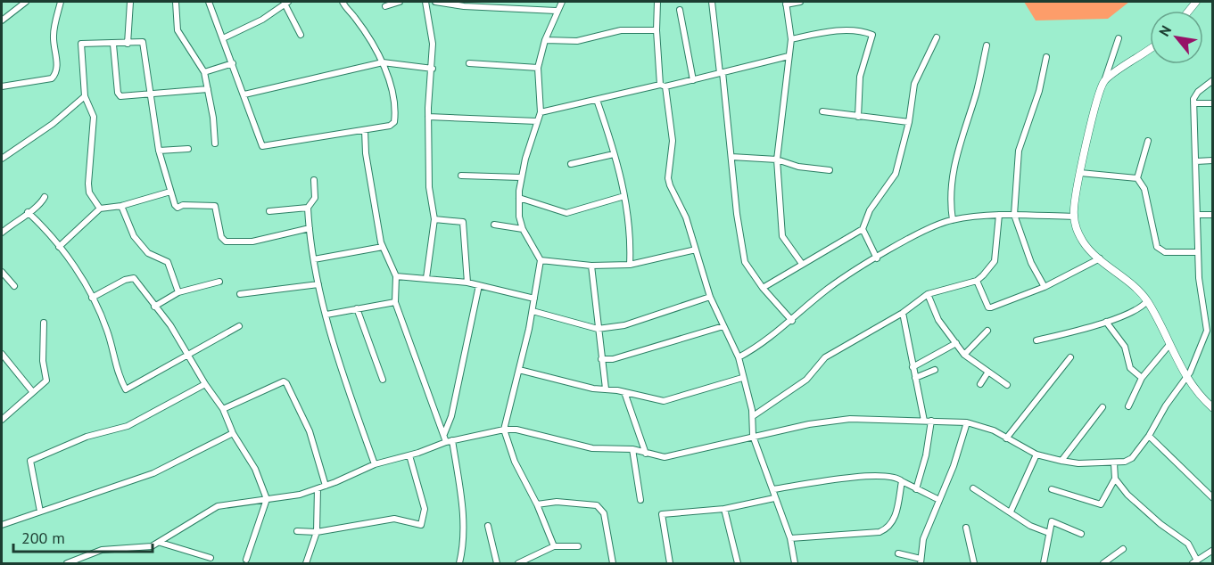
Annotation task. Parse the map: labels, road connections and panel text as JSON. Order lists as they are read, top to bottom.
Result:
{
  "scale_bar": "200 m",
  "north": "top left"
}
